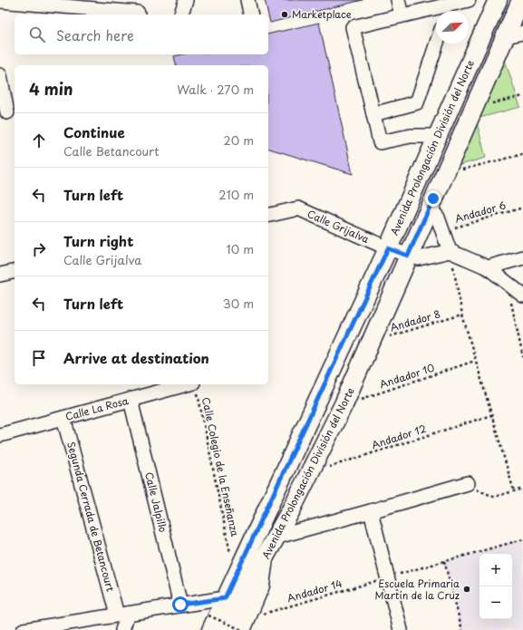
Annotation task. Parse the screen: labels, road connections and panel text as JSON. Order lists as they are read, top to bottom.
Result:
{
  "streets": {
    "main road": ["Avenida Prolongación División del Norte"],
    "street": [
      "Calle Grijalva",
      "Calle La Rosa",
      "Calle Jalpillo",
      "Segunda Cerrada de Betancourt"
    ],
    "path": [
      "Andador 6",
      "Andador 8",
      "Andador 10",
      "Andador 12",
      "Calle Colegio de la Enseñanza",
      "Andador 14"
    ]
  },
  "crossings": [
    ["Avenida Prolongación División del Norte", "Calle Grijalva"],
    ["Avenida Prolongación División del Norte", "Andador 8"],
    ["Avenida Prolongación División del Norte", "Andador 10"],
    ["Avenida Prolongación División del Norte", "Andador 12"],
    ["Avenida Prolongación División del Norte", "Calle Colegio de la Enseñanza"],
    ["Avenida Prolongación División del Norte", "Andador 14"],
    ["Calle La Rosa", "Calle Colegio de la Enseñanza"],
    ["Calle La Rosa", "Calle Jalpillo"],
    ["Calle La Rosa", "Segunda Cerrada de Betancourt"]
  ],
  "places": ["Marketplace", "Escuela Primaria Martín de la Cruz"],
  "north": "top right",
  "page": {
    "search": "Search here",
    "heading": ["4 min", "Walk · 270 m"],
    "list": [
      ["Continue", "Calle Betancourt", "20 m"],
      ["Turn left", "210 m"],
      ["Turn right", "Calle Grijalva", "10 m"],
      ["Turn left", "30 m"],
      "Arrive at destination"
    ],
    "map_buttons": ["+", "−"]
  }
}
